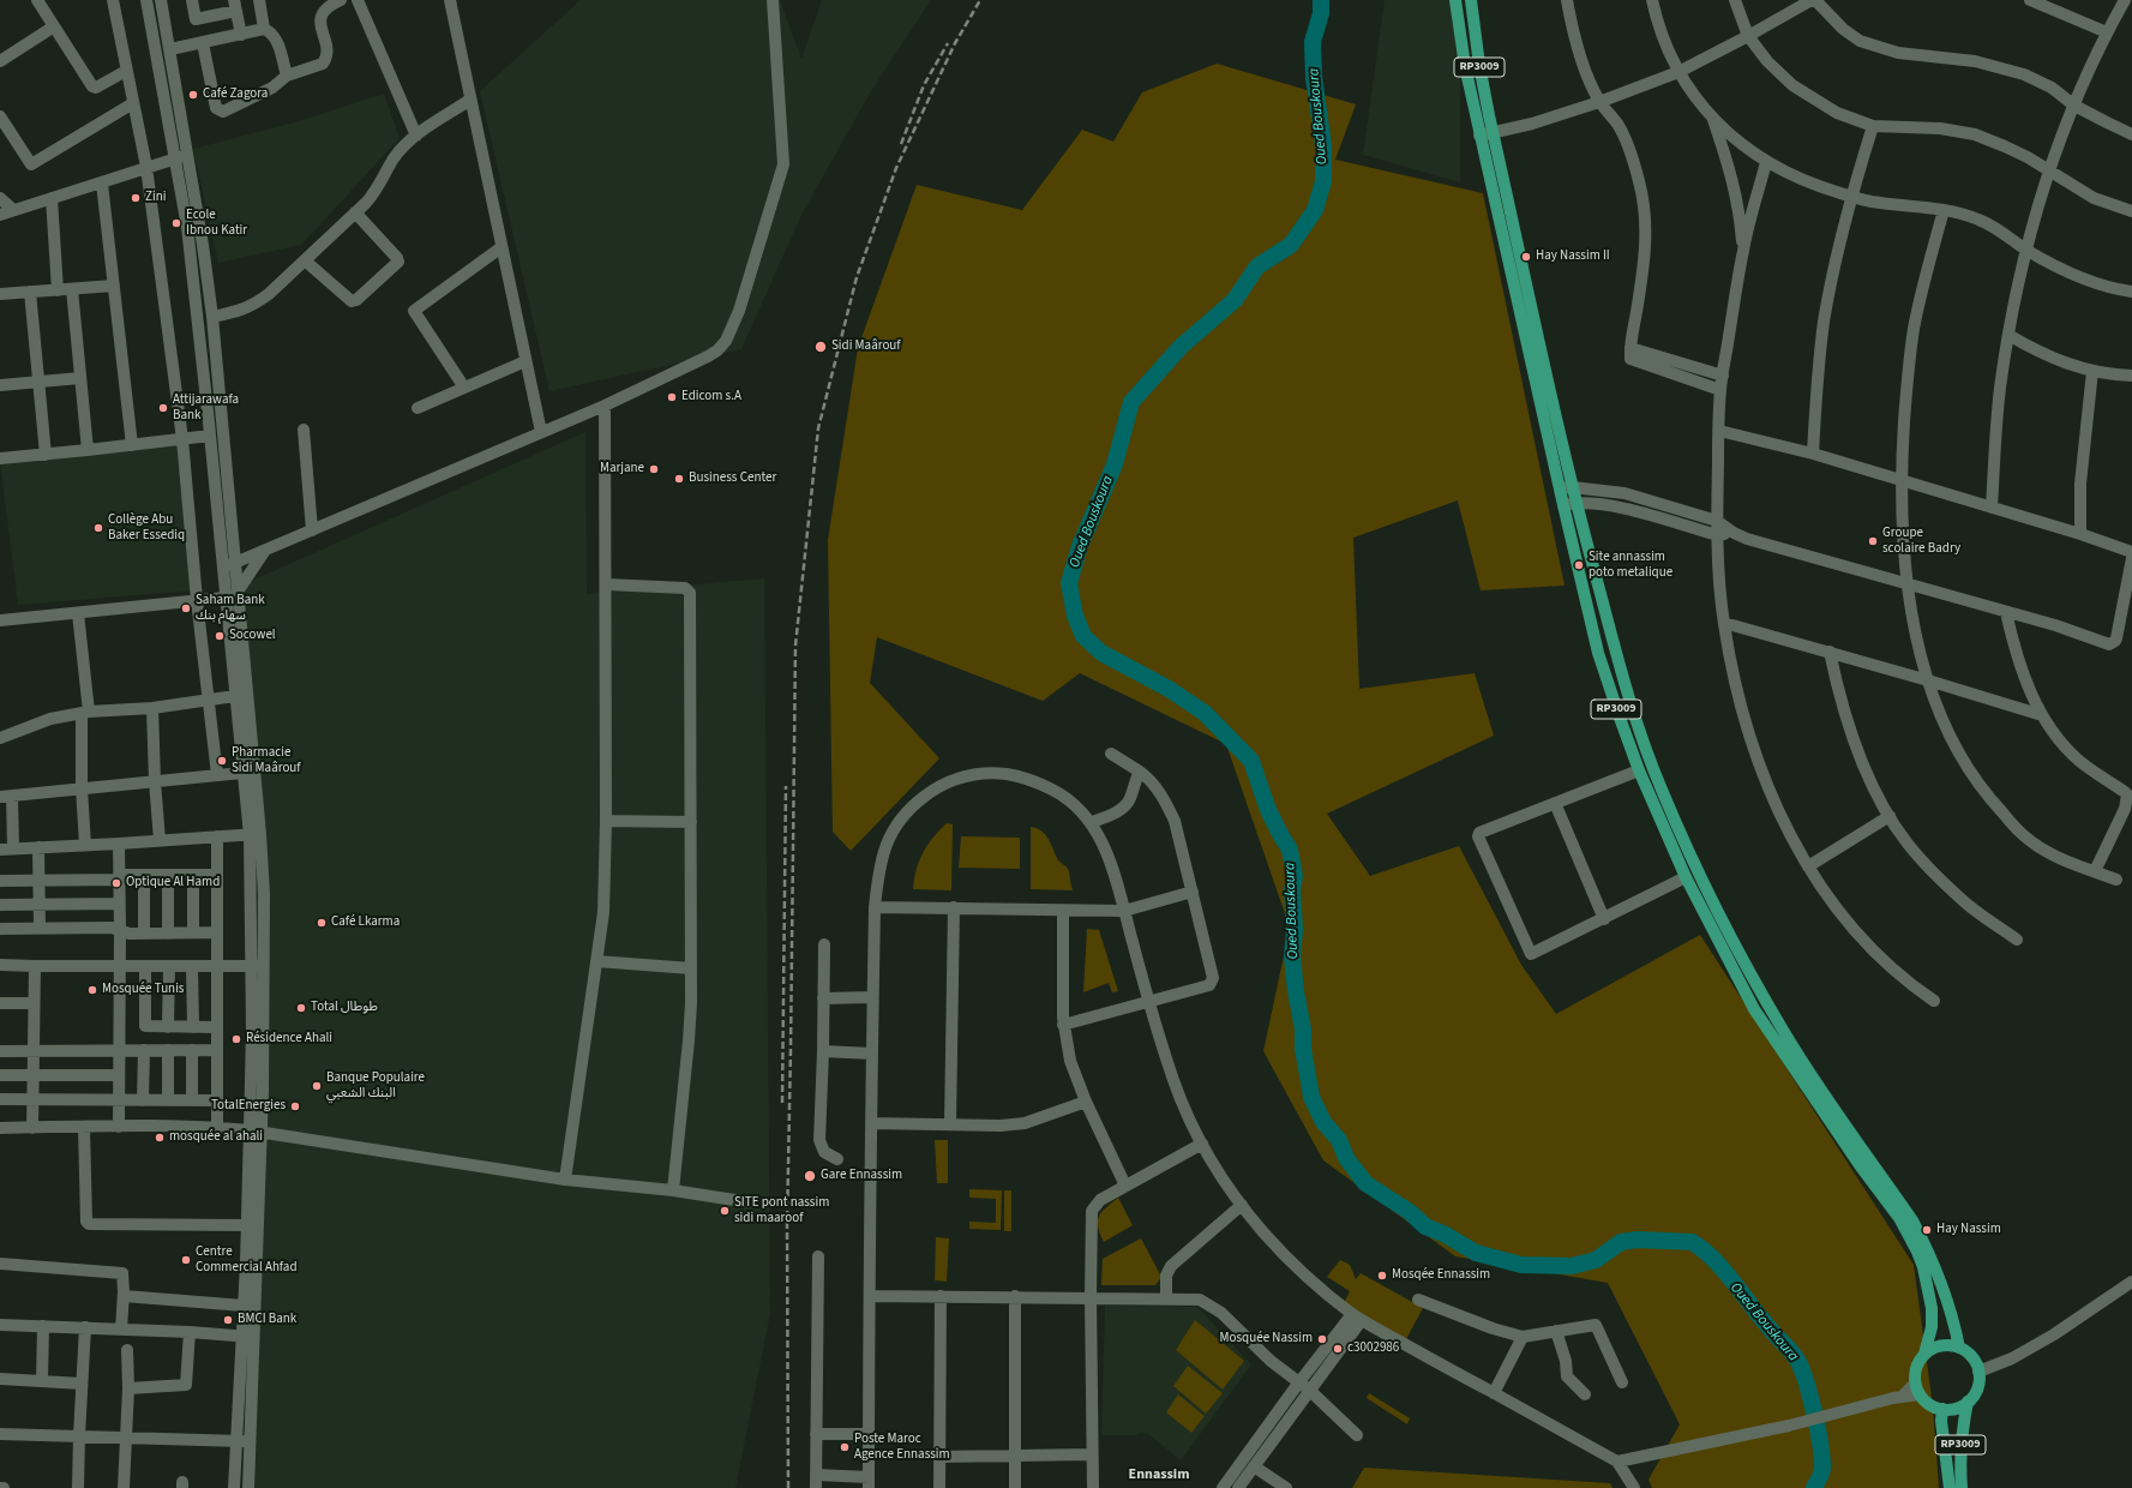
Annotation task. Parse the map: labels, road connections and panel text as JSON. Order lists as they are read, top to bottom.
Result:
{
  "streets": {
    "main road": ["RP3009"]
  },
  "districts": ["Ennassim"],
  "water": ["Oued Bouskoura"],
  "places": [
    "Café Zagora",
    "Zini",
    "Ecole Ibnou Katir",
    "Hay Nassim II",
    "Sidi Maârouf",
    "Edicom s.A",
    "Attijarawafa Bank",
    "Marjane",
    "Business Center",
    "Collège Abu Baker Essediq",
    "Groupe scolaire Badry",
    "Site annassim poto metalique",
    "Saham Bank سهام بنك",
    "Socowel",
    "Pharmacie Sidi Maârouf",
    "Optique Al Hamd",
    "Café Lkarma",
    "Mosquée Tunis",
    "Total طوطال",
    "Résidence Ahali",
    "Banque Populaire البنك الشعبي",
    "TotalEnergies",
    "mosquée al ahali",
    "Gare Ennassim",
    "SITE pont nassim sidi maaroof",
    "Hay Nassim",
    "Centre Commercial Ahfad",
    "Mosqée Ennassim",
    "BMCI Bank",
    "Mosquée Nassim",
    "c3002986",
    "Poste Maroc Agence Ennassim"
  ]
}
